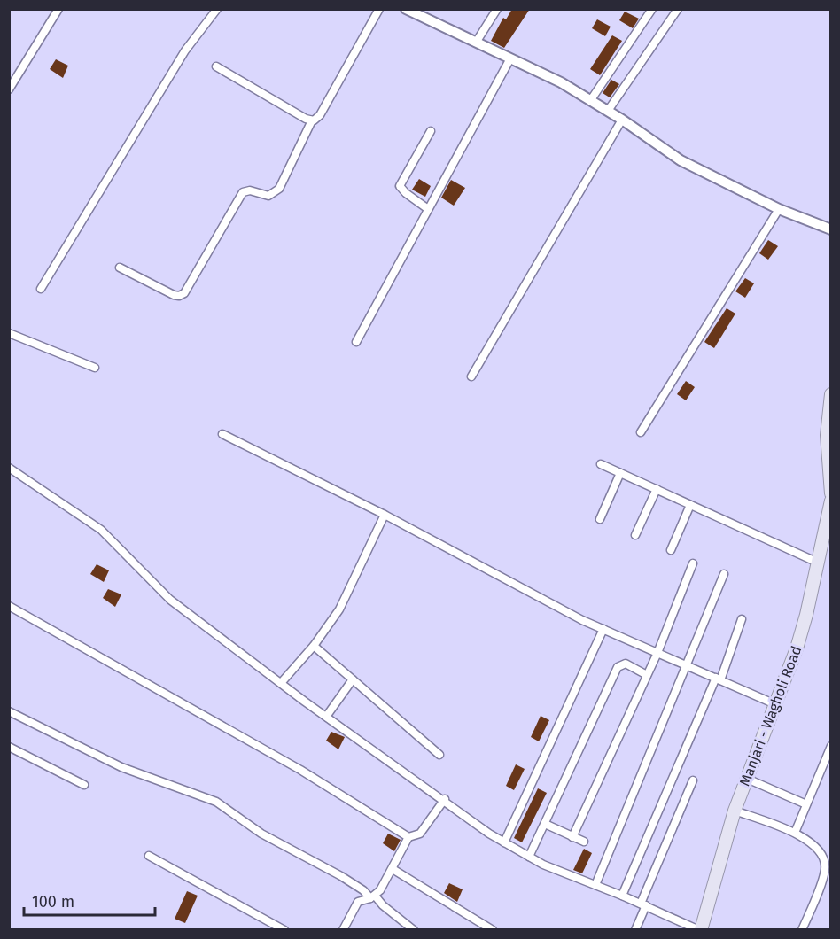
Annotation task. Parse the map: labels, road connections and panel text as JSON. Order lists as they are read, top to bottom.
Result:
{
  "streets": {
    "main road": ["Manjari - Wagholi Road"]
  },
  "scale_bar": "100 m"
}
